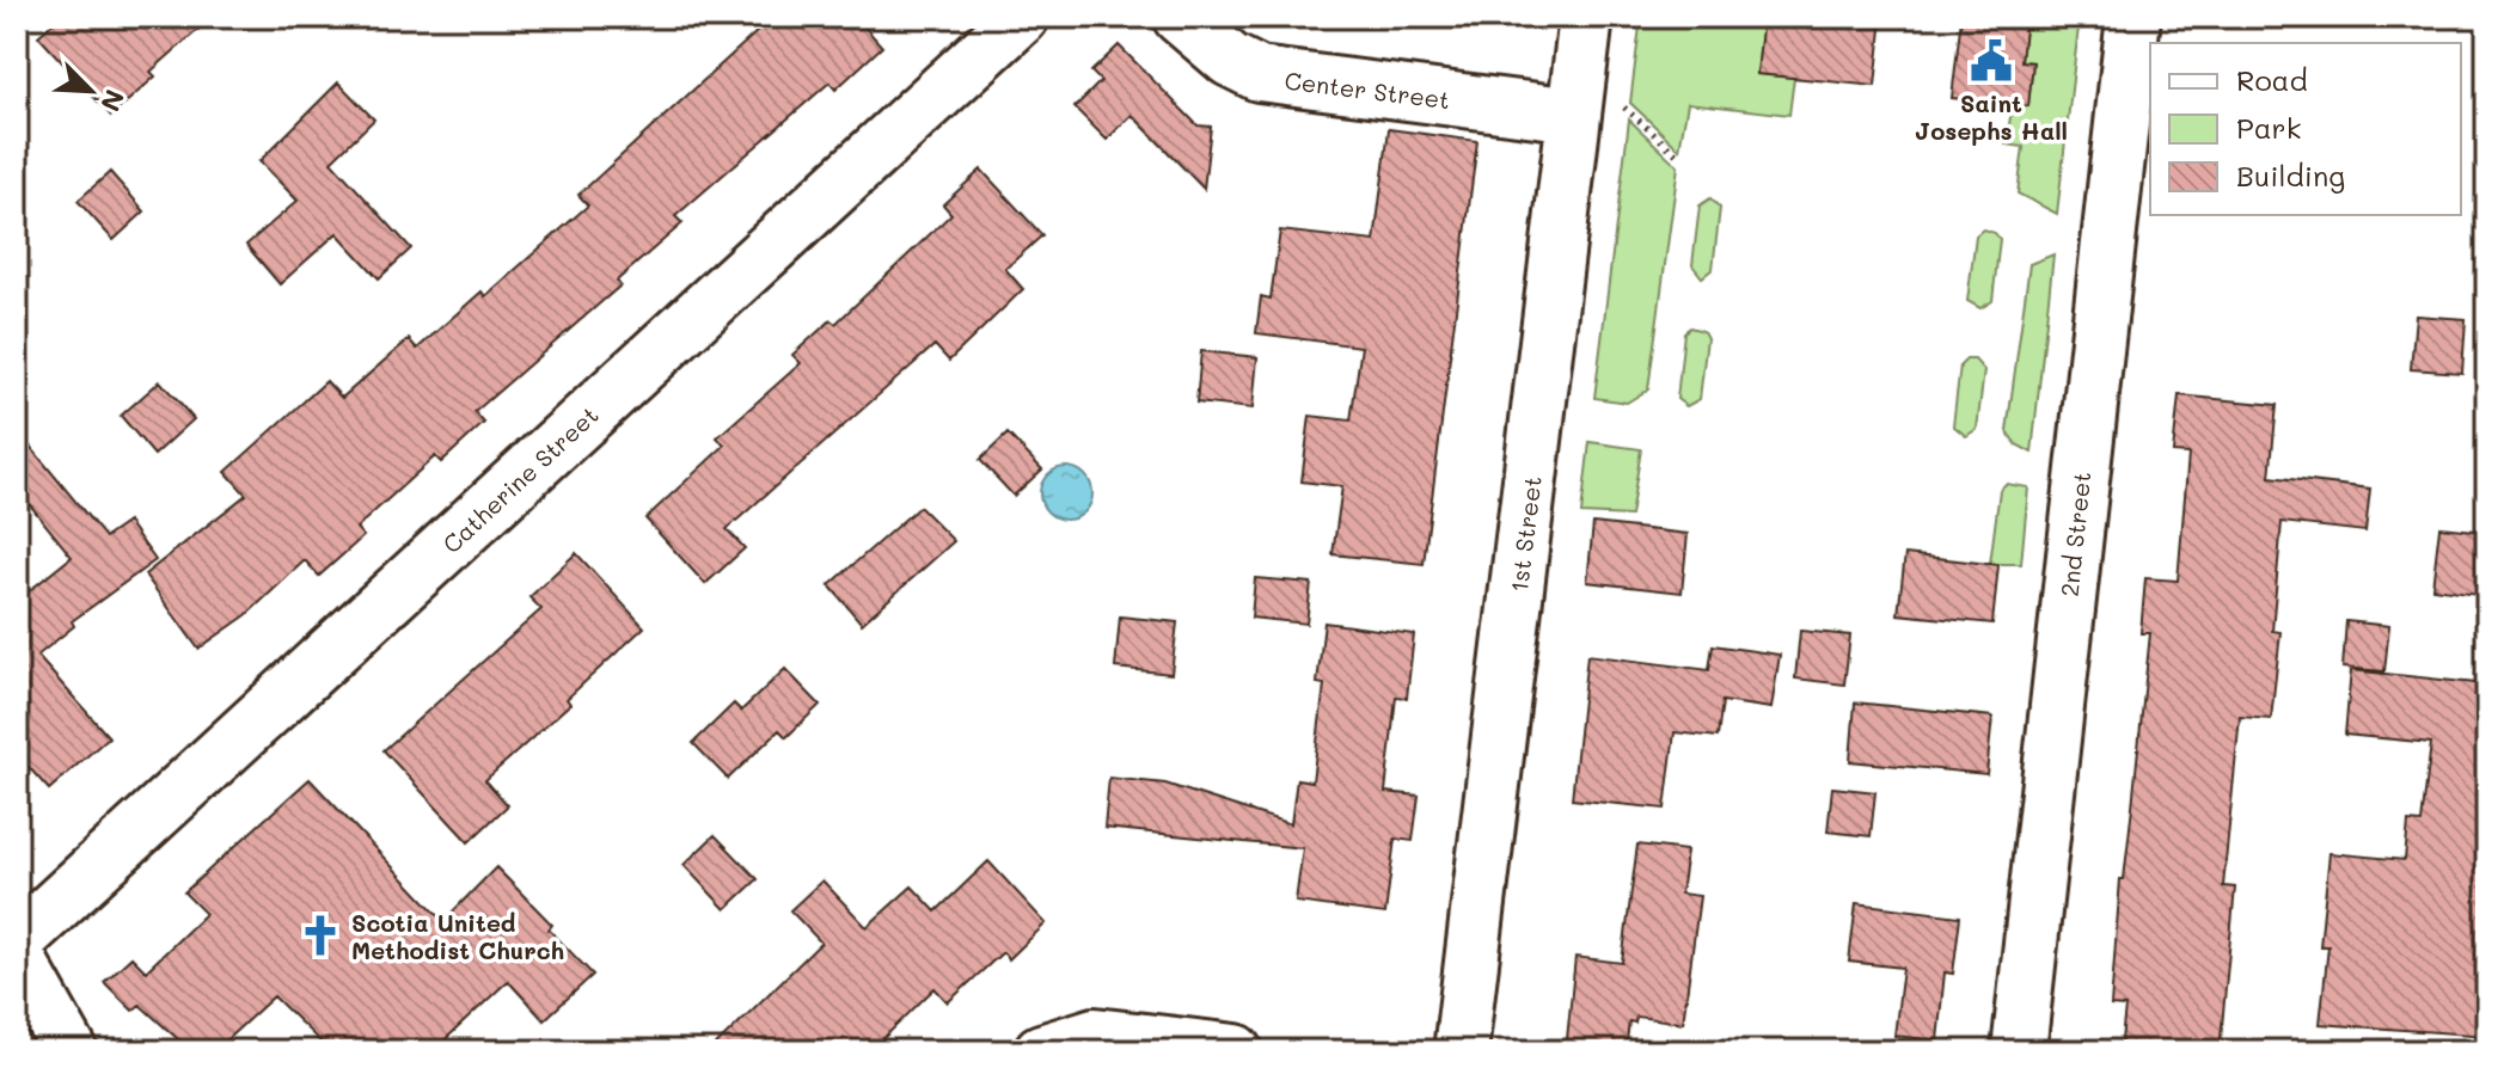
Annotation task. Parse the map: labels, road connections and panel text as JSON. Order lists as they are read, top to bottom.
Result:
{
  "streets": {
    "street": [
      "Center Street",
      "Catherine Street",
      "1st Street",
      "2nd Street"
    ]
  },
  "crossings": [
    ["Center Street", "1st Street"]
  ],
  "places": {
    "public building": ["Saint Josephs Hall"],
    "church": ["Scotia United Methodist Church"]
  },
  "legend": ["Road", "Park", "Building"],
  "north": "bottom right"
}
